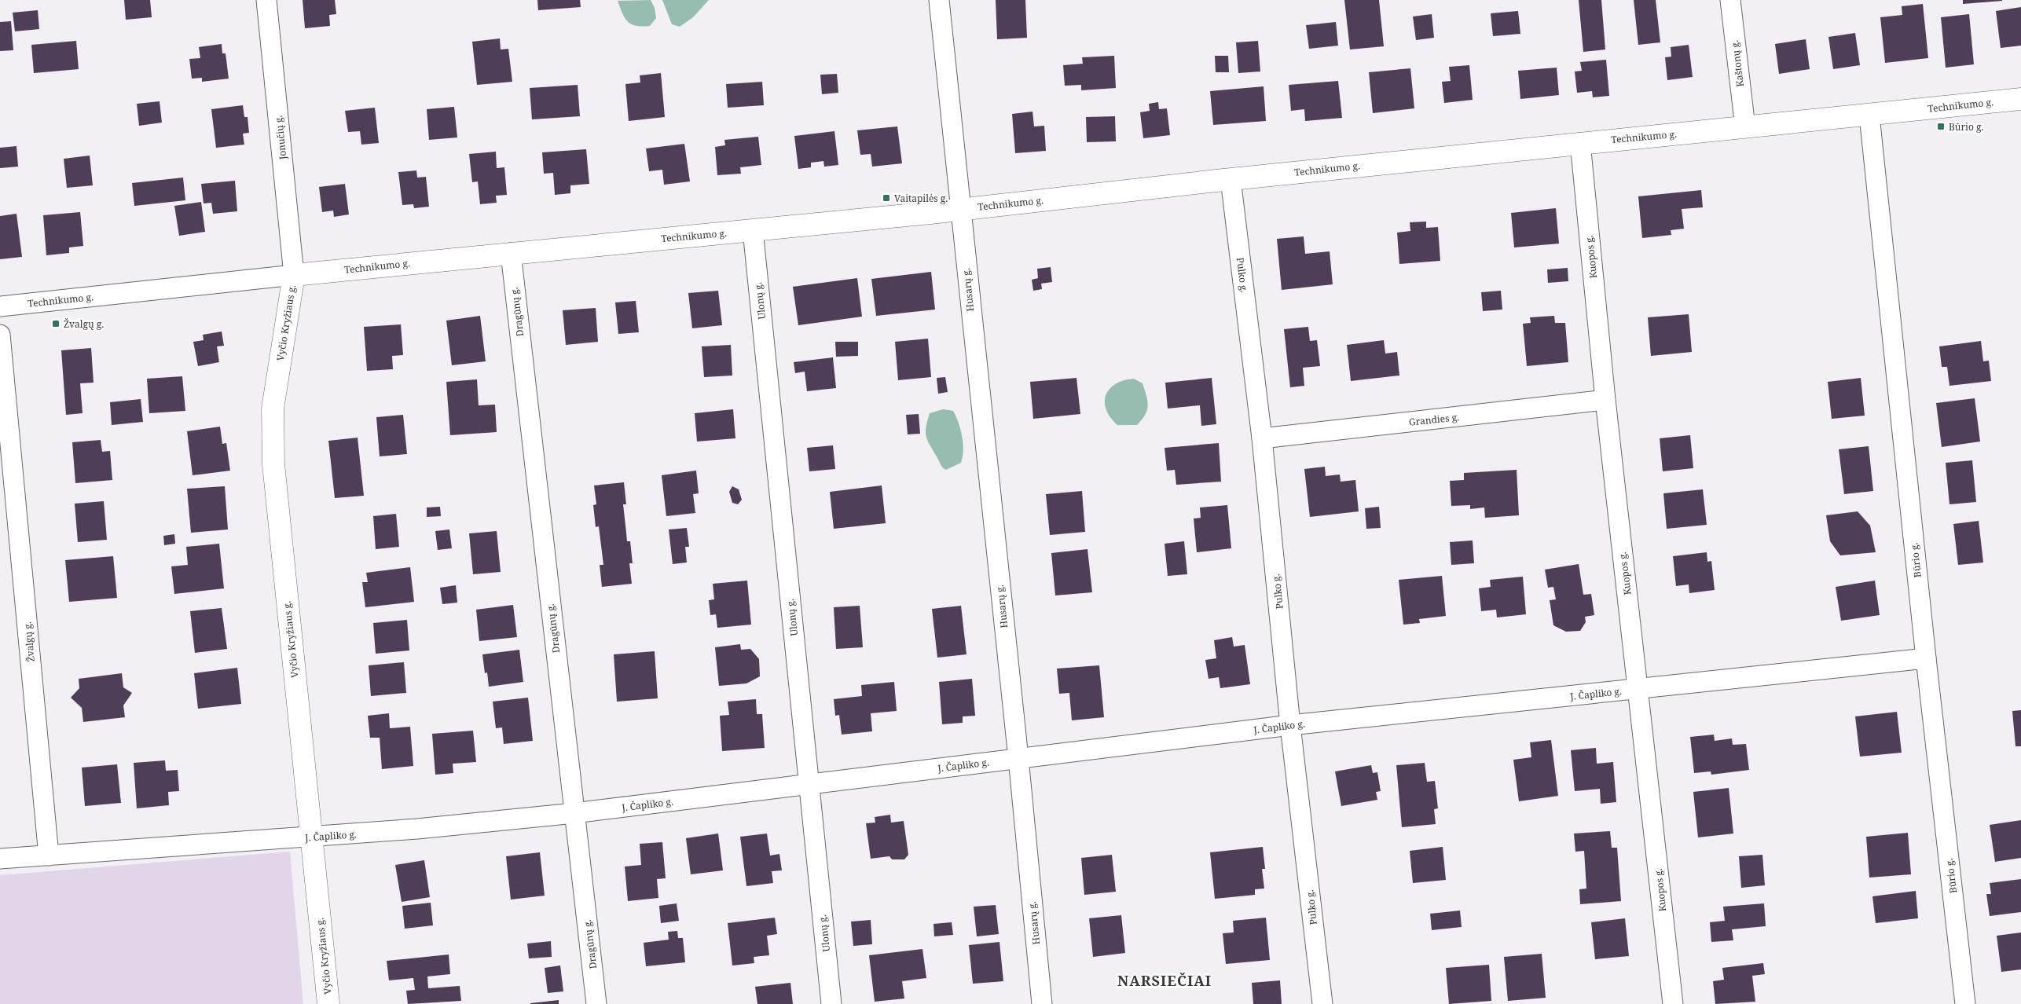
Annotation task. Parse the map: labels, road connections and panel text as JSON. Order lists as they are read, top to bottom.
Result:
{
  "streets": {
    "street": [
      "Kaštonų g.",
      "Technikumo g.",
      "Jonučių g.",
      "Kuopos g.",
      "Pulko g.",
      "Husarų g.",
      "Ulonų g.",
      "Dragūnų g.",
      "Vyčio Kryžiaus g.",
      "Grandies g.",
      "Būrio g.",
      "Žvalgų g.",
      "J. Čapliko g."
    ]
  },
  "crossings": [
    ["Kaštonų g.", "Technikumo g."],
    ["Technikumo g.", "Jonučių g."],
    ["Technikumo g.", "Kuopos g."],
    ["Technikumo g.", "Pulko g."],
    ["Technikumo g.", "Husarų g."],
    ["Technikumo g.", "Ulonų g."],
    ["Technikumo g.", "Dragūnų g."],
    ["Technikumo g.", "Vyčio Kryžiaus g."],
    ["Technikumo g.", "Būrio g."],
    ["Jonučių g.", "Vyčio Kryžiaus g."],
    ["Kuopos g.", "Grandies g."],
    ["Kuopos g.", "J. Čapliko g."],
    ["Pulko g.", "Grandies g."],
    ["Pulko g.", "J. Čapliko g."],
    ["Husarų g.", "J. Čapliko g."],
    ["Ulonų g.", "J. Čapliko g."],
    ["Dragūnų g.", "J. Čapliko g."],
    ["Vyčio Kryžiaus g.", "J. Čapliko g."],
    ["Būrio g.", "J. Čapliko g."],
    ["Žvalgų g.", "J. Čapliko g."]
  ],
  "districts": ["NARSIEČIAI"],
  "places": {
    "transit": ["Būrio g.", "Vaitapilės g.", "Žvalgų g."]
  }
}
